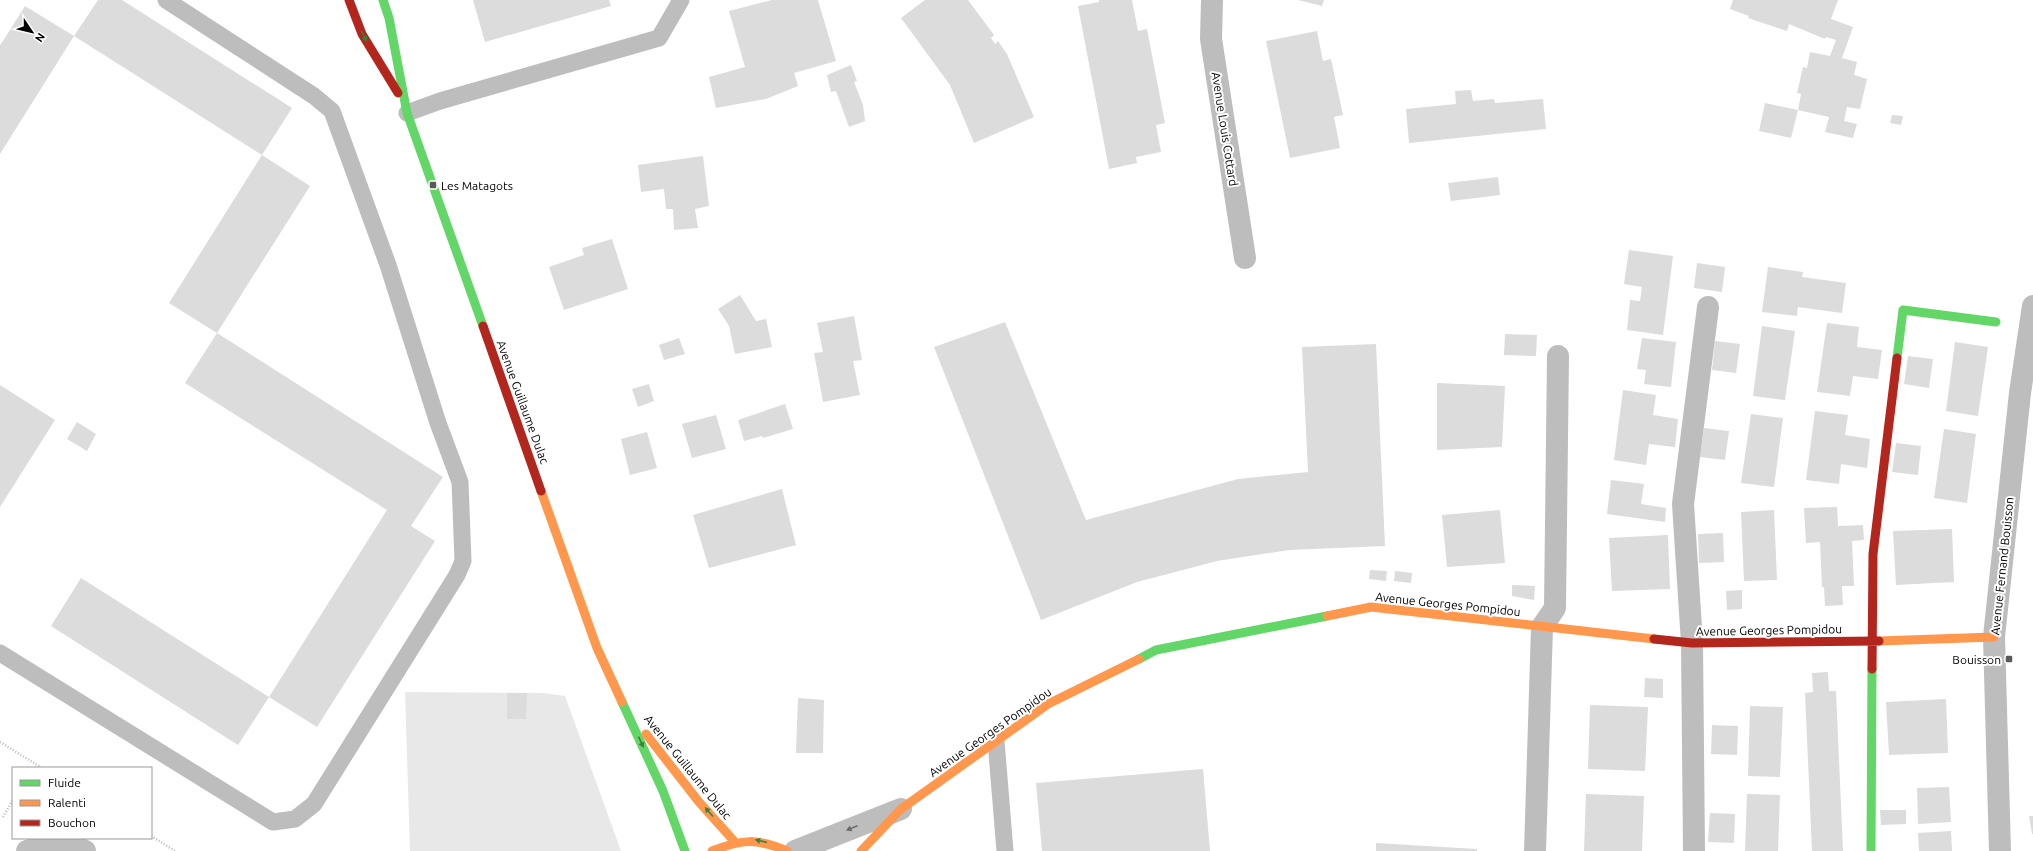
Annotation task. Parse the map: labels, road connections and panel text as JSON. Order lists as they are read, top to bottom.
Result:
{
  "streets": {
    "street": [
      "Avenue Louis Cottard",
      "Avenue Guillaume Dulac",
      "Avenue Fernand Bouisson",
      "Avenue Georges Pompidou"
    ]
  },
  "crossings": [
    ["Avenue Fernand Bouisson", "Avenue Georges Pompidou"]
  ],
  "places": {
    "transit": ["Les Matagots", "Bouisson"]
  },
  "legend": ["Fluide", "Ralenti", "Bouchon"],
  "north": "bottom right"
}
